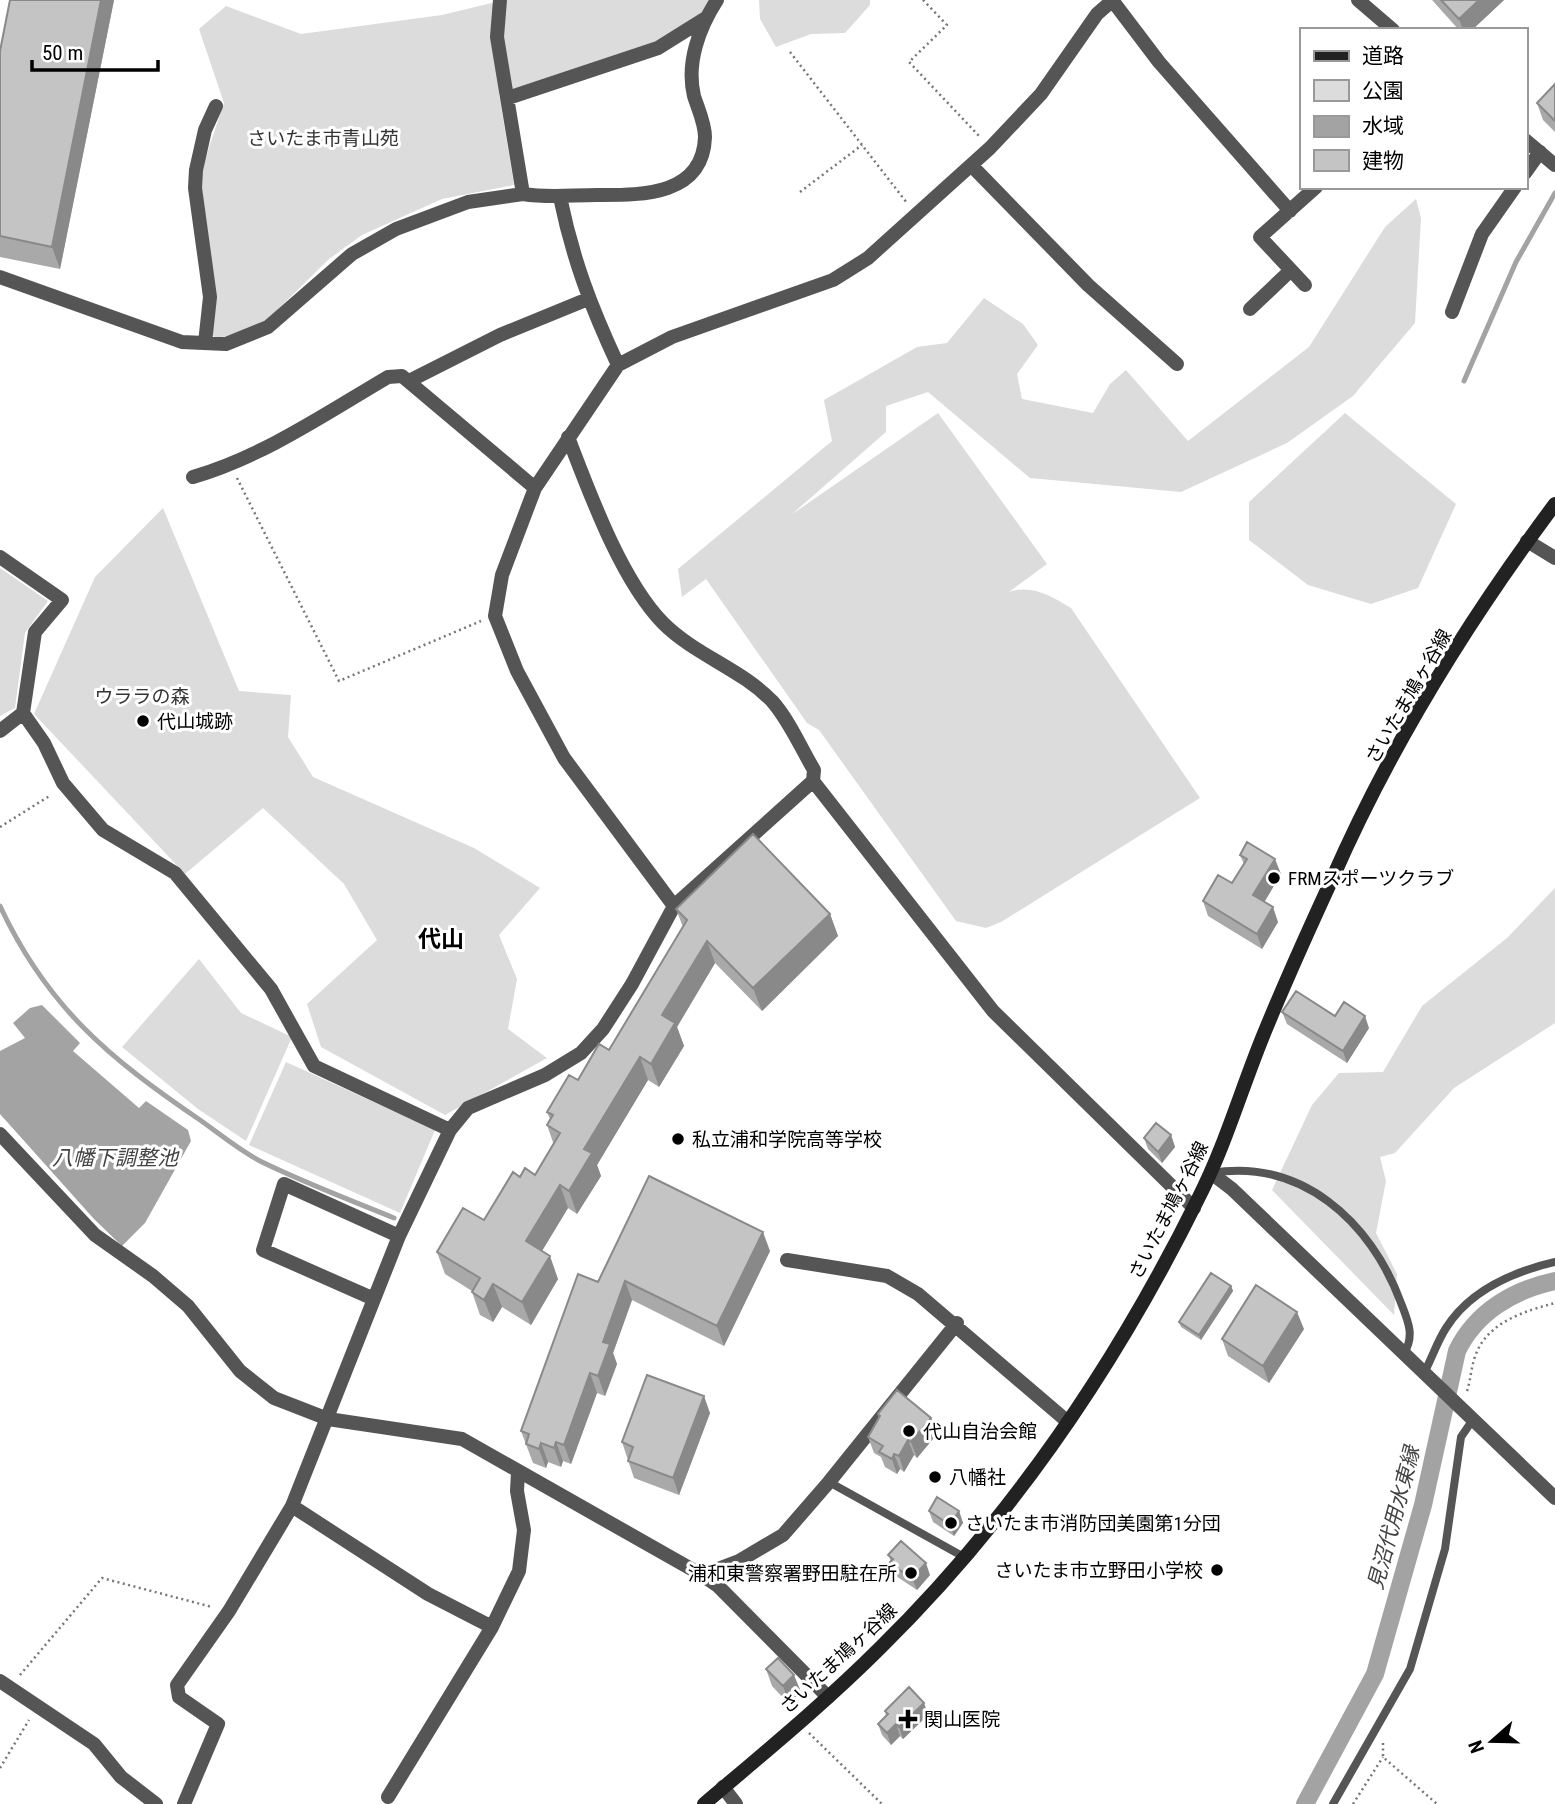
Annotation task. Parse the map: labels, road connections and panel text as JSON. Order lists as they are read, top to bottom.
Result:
{
  "streets": {
    "main road": ["さいたま鳩ヶ谷線"]
  },
  "districts": ["代山"],
  "water": ["八幡下調整池", "見沼代用水東縁"],
  "parks": ["さいたま市青山苑", "ウララの森"],
  "places": {
    "other": [
      "代山城跡",
      "FRMスポーツクラブ",
      "私立浦和学院高等学校",
      "代山自治会館",
      "八幡社",
      "さいたま市消防団美園第1分団",
      "さいたま市立野田小学校",
      "浦和東警察署野田駐在所"
    ],
    "health": ["関山医院"]
  },
  "legend": [
    "道路",
    "公園",
    "水域",
    "建物"
  ],
  "scale_bar": "50 m",
  "north": "left"
}
